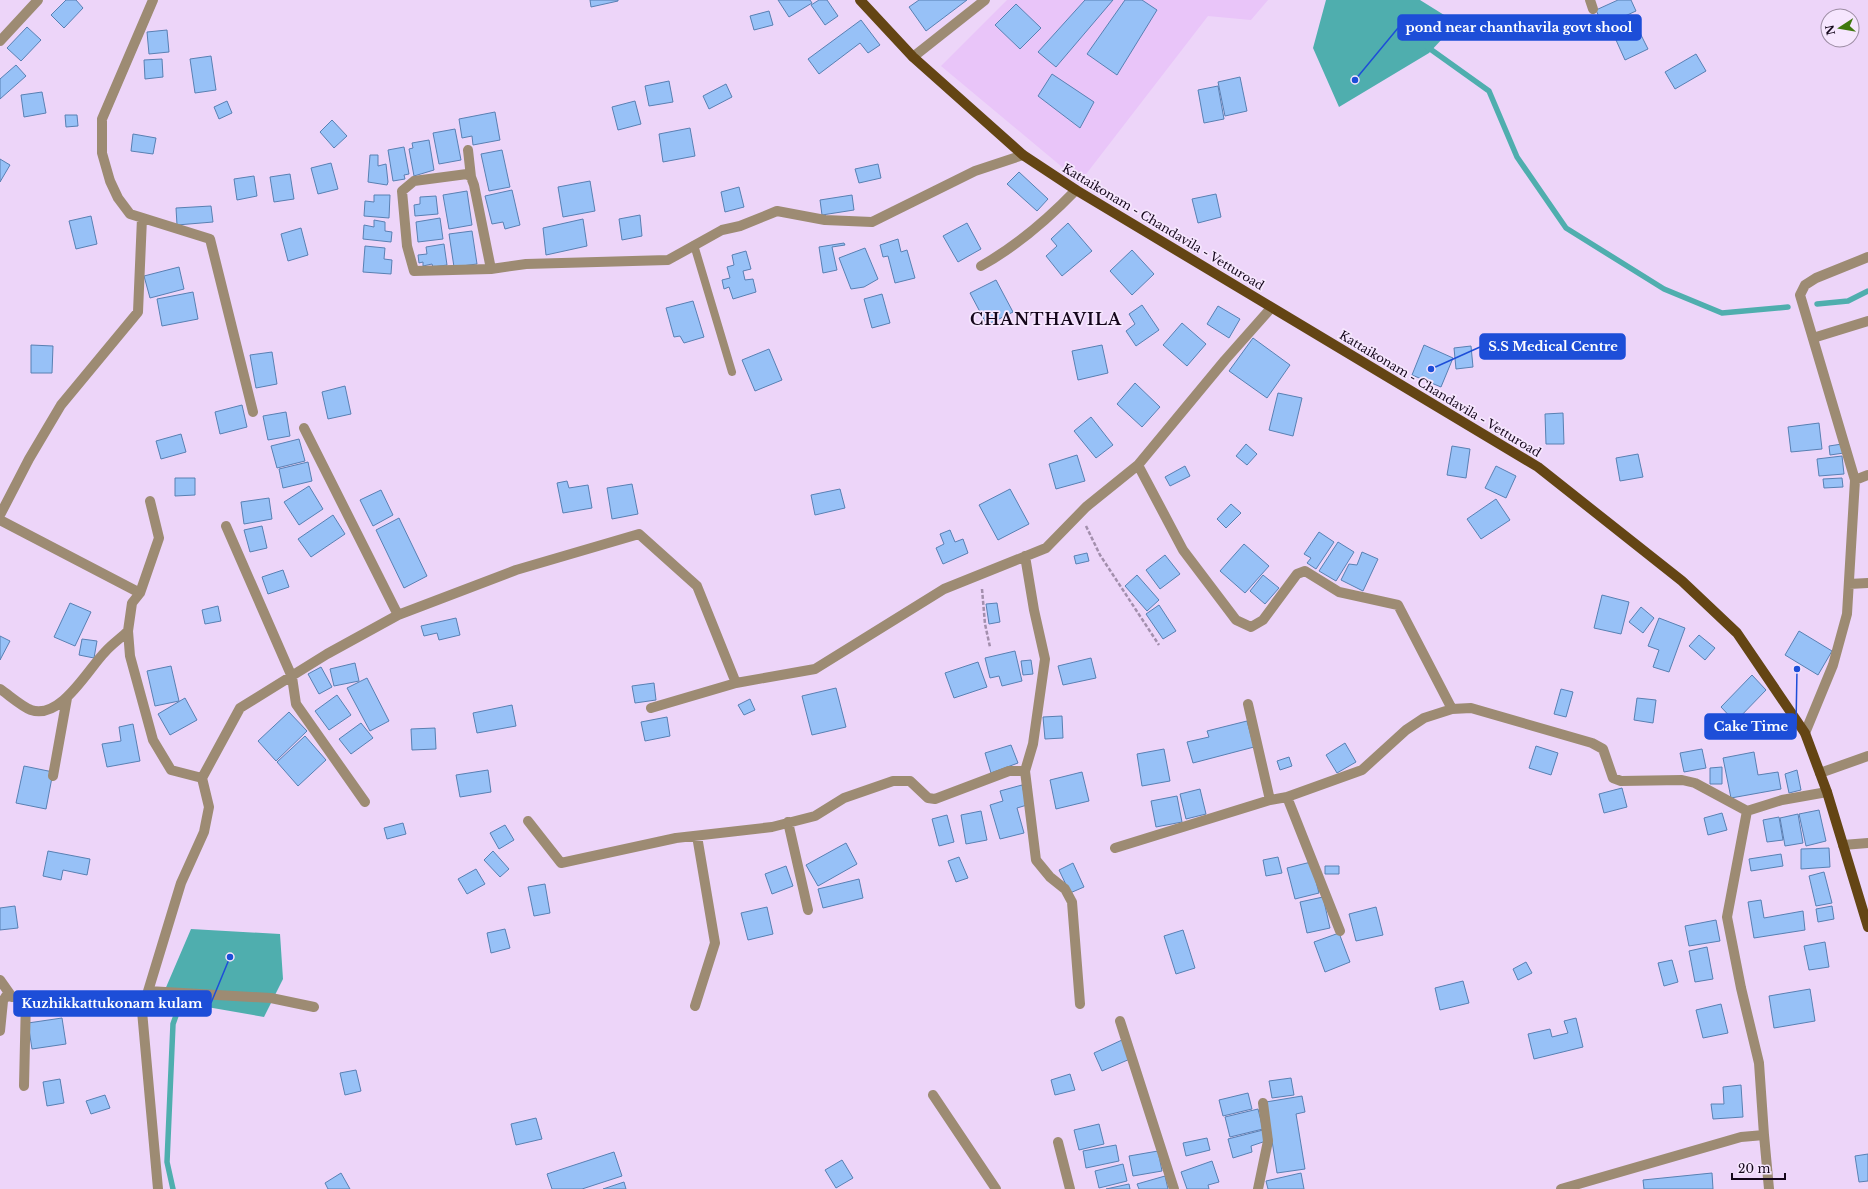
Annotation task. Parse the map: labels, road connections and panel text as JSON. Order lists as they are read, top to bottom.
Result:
{
  "streets": {
    "main road": ["Kattaikonam - Chandavila - Vetturoad"]
  },
  "districts": ["CHANTHAVILA"],
  "places": [
    "pond near chanthavila govt shool",
    "S.S Medical Centre",
    "Cake Time",
    "Kuzhikkattukonam kulam"
  ],
  "scale_bar": "20 m",
  "north": "left"
}
